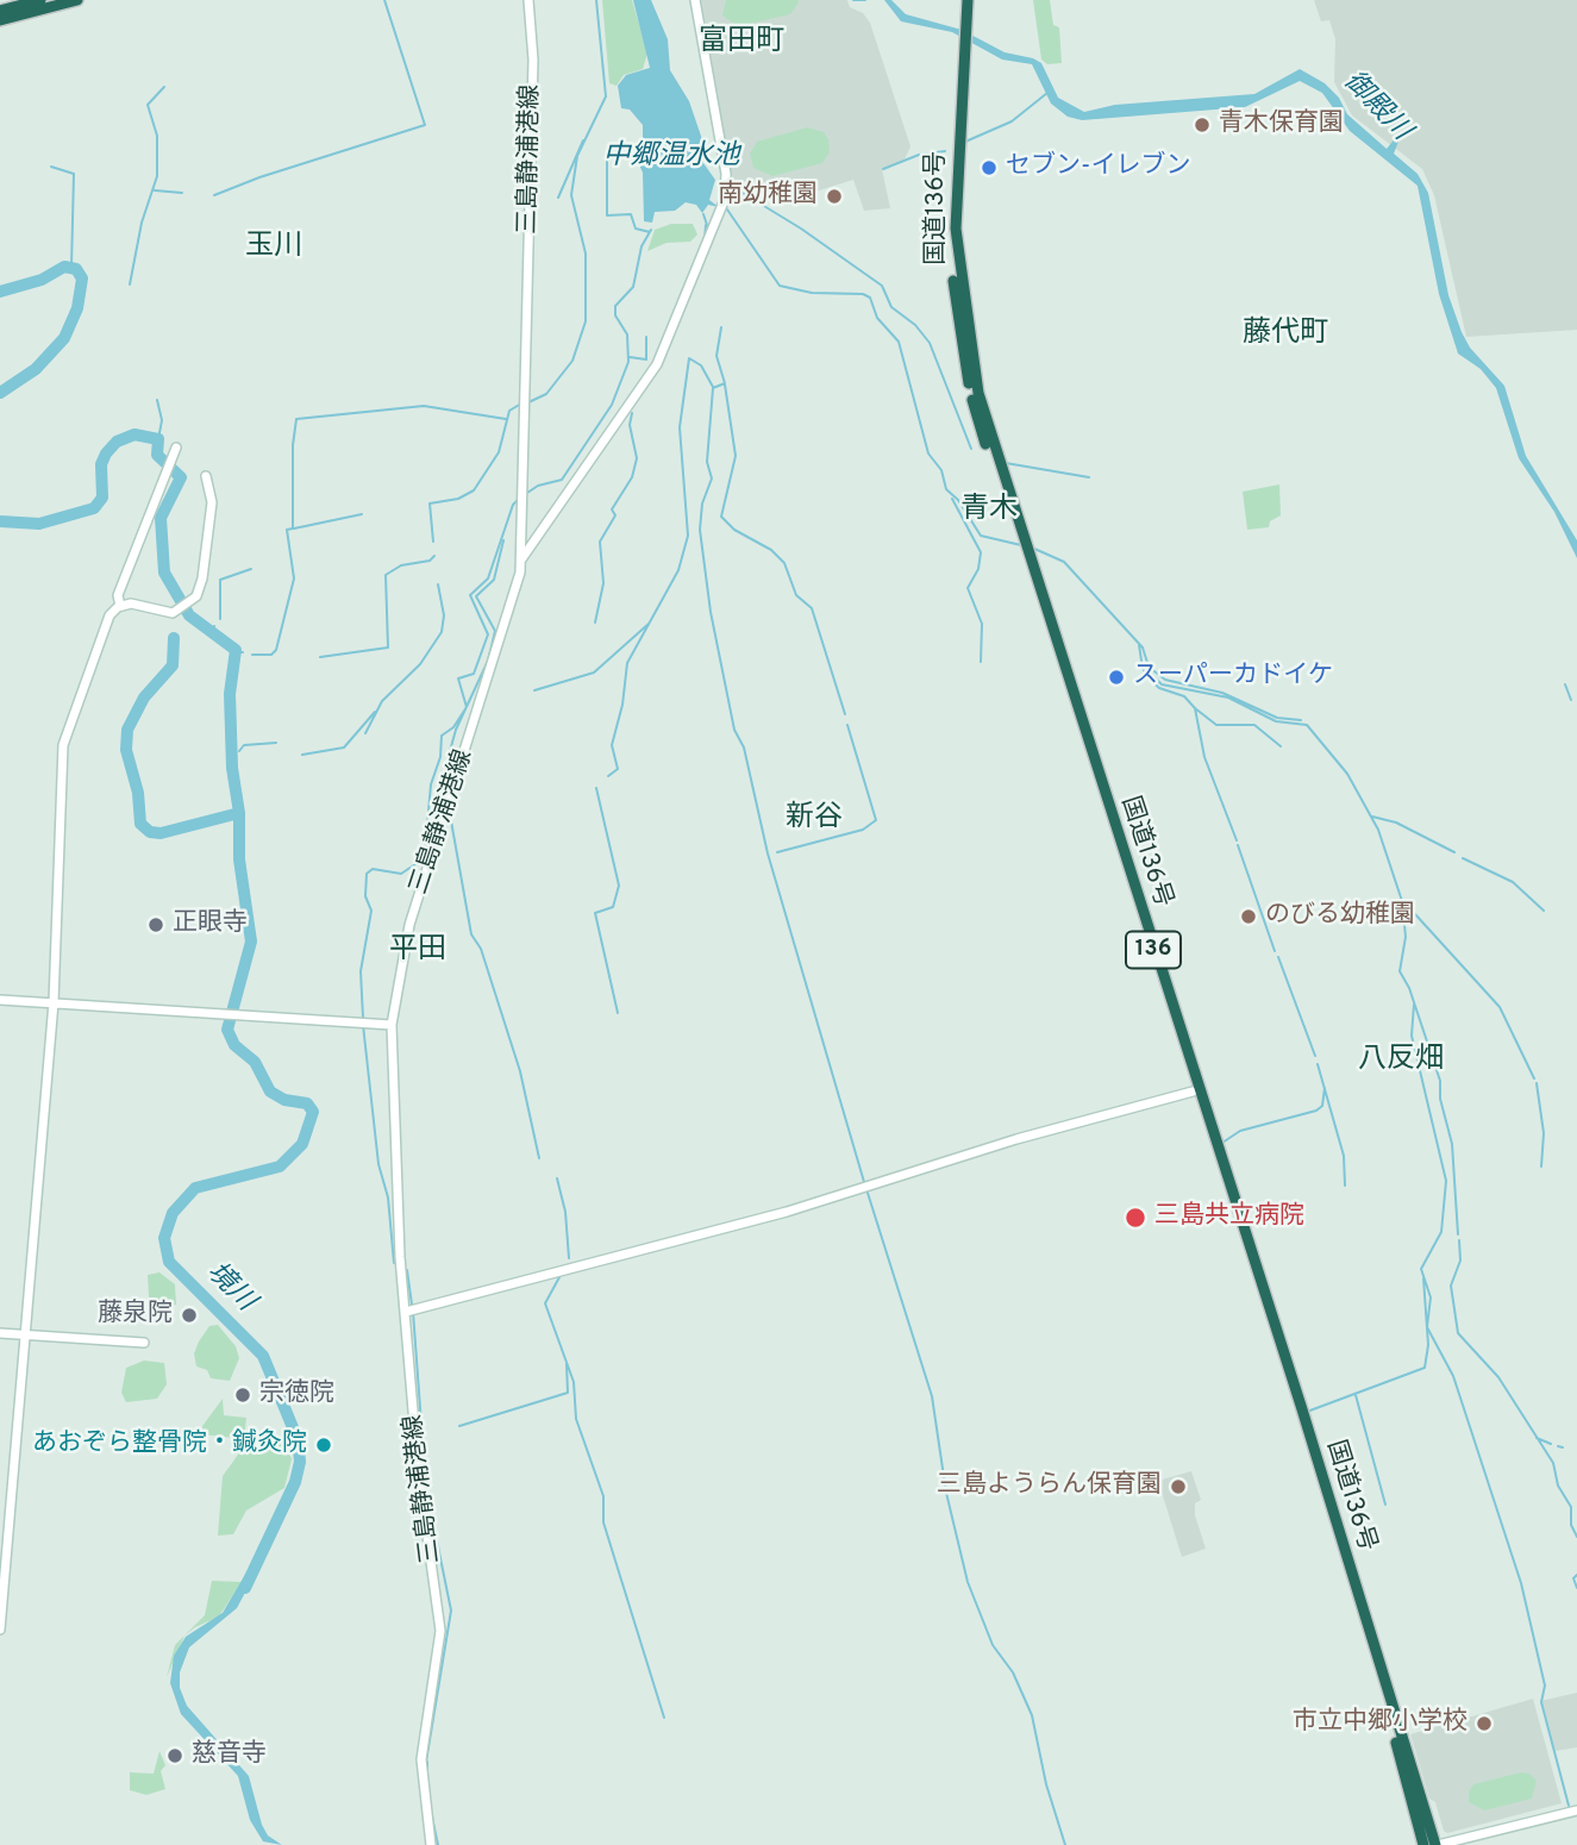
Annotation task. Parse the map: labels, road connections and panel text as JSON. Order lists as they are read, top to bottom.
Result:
{
  "streets": {
    "highway": ["国道136号", "136"],
    "street": ["三島静浦港線"]
  },
  "districts": [
    "富田町",
    "玉川",
    "藤代町",
    "青木",
    "新谷",
    "平田",
    "八反畑"
  ],
  "water": ["御殿川", "中郷温水池", "境川"],
  "places": [
    "青木保育園",
    "セブン-イレブン",
    "南幼稚園",
    "スーパーカドイケ",
    "のびる幼稚園",
    "正眼寺",
    "三島共立病院",
    "藤泉院",
    "宗徳院",
    "あおぞら整骨院・鍼灸院",
    "三島ようらん保育園",
    "市立中郷小学校",
    "慈音寺"
  ]
}
